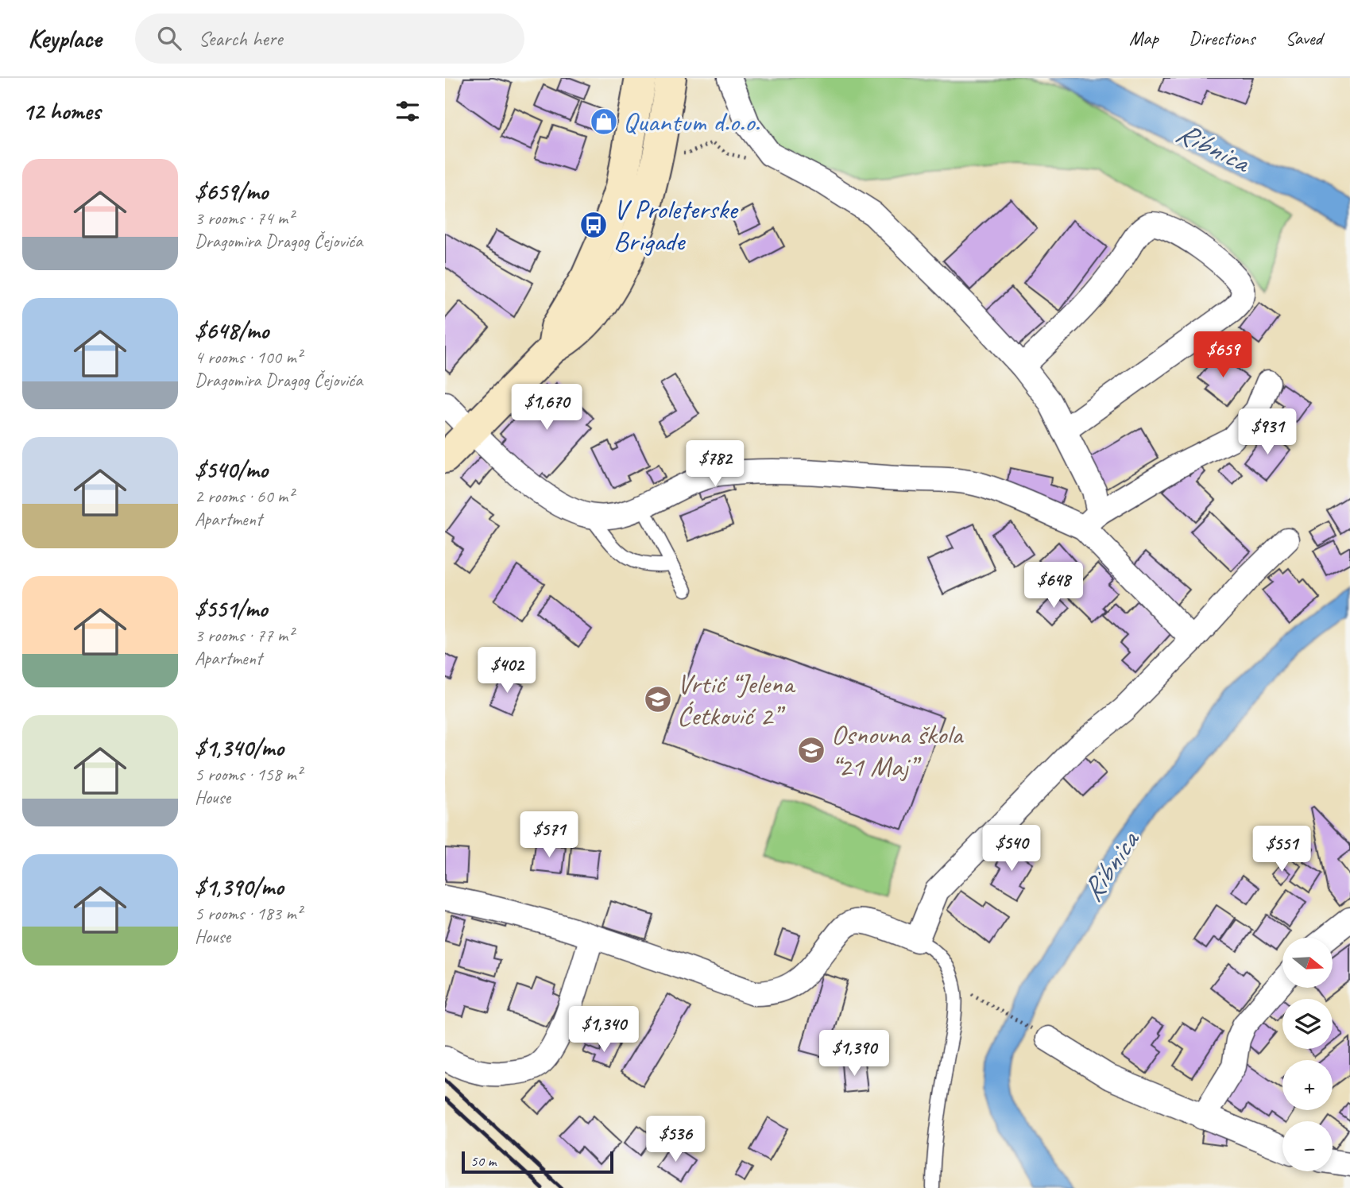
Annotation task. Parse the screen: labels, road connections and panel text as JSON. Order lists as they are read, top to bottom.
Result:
{
  "water": ["Ribnica"],
  "places": {
    "shop": ["Quantum d.o.o."],
    "bus stop": ["V Proleterske Brigade"],
    "school or university": ["Vrtić “Jelena Ćetković 2”", "Osnovna škola “21 Maj”"]
  },
  "scale_bar": "50 m",
  "north": "right",
  "page": {
    "header": "Keyplace",
    "search": "Search here",
    "nav": ["Map", "Directions", "Saved"],
    "heading": "12 homes",
    "list": [
      {
        "name": "$659/mo",
        "note": "3 rooms · 74 m² · Dragomira Dragog Čejovića"
      },
      {
        "name": "$648/mo",
        "note": "4 rooms · 100 m² · Dragomira Dragog Čejovića"
      },
      {
        "name": "$540/mo",
        "note": "2 rooms · 60 m² · Apartment"
      },
      {
        "name": "$551/mo",
        "note": "3 rooms · 77 m² · Apartment"
      },
      {
        "name": "$1,340/mo",
        "note": "5 rooms · 158 m² · House"
      },
      {
        "name": "$1,390/mo",
        "note": "5 rooms · 183 m² · House"
      }
    ],
    "price": [
      "$659",
      "$1,670",
      "$931",
      "$782",
      "$648",
      "$402",
      "$571",
      "$540",
      "$551",
      "$1,340",
      "$1,390",
      "$536"
    ],
    "map_buttons": ["+", "−"],
    "scale": "50 m"
  }
}
